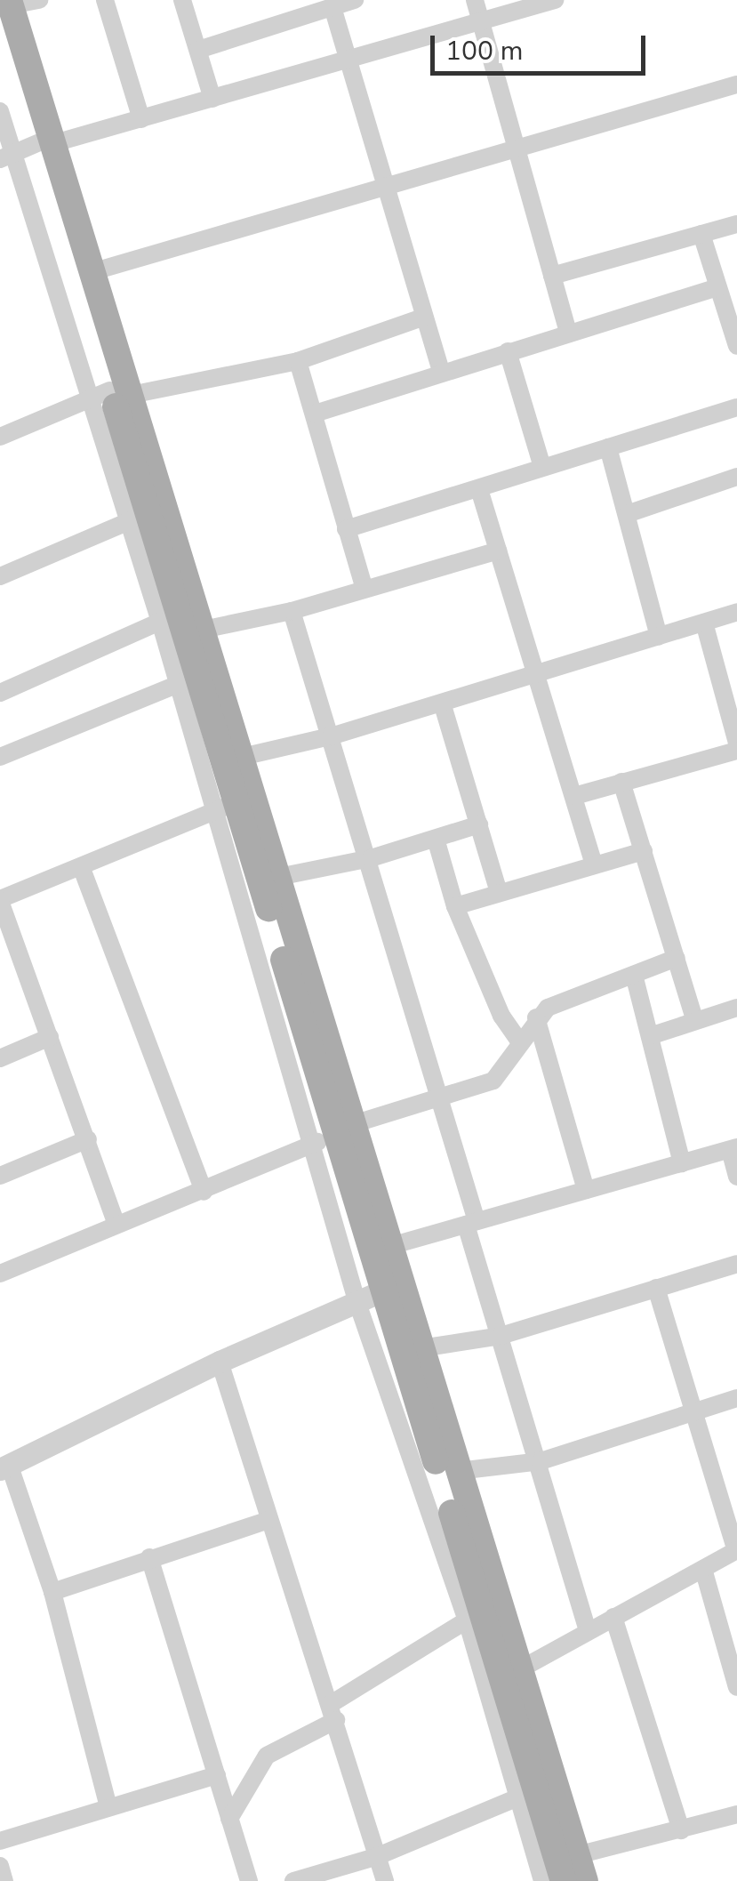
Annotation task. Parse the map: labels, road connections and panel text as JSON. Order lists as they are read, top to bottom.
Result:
{
  "scale_bar": "100 m"
}
